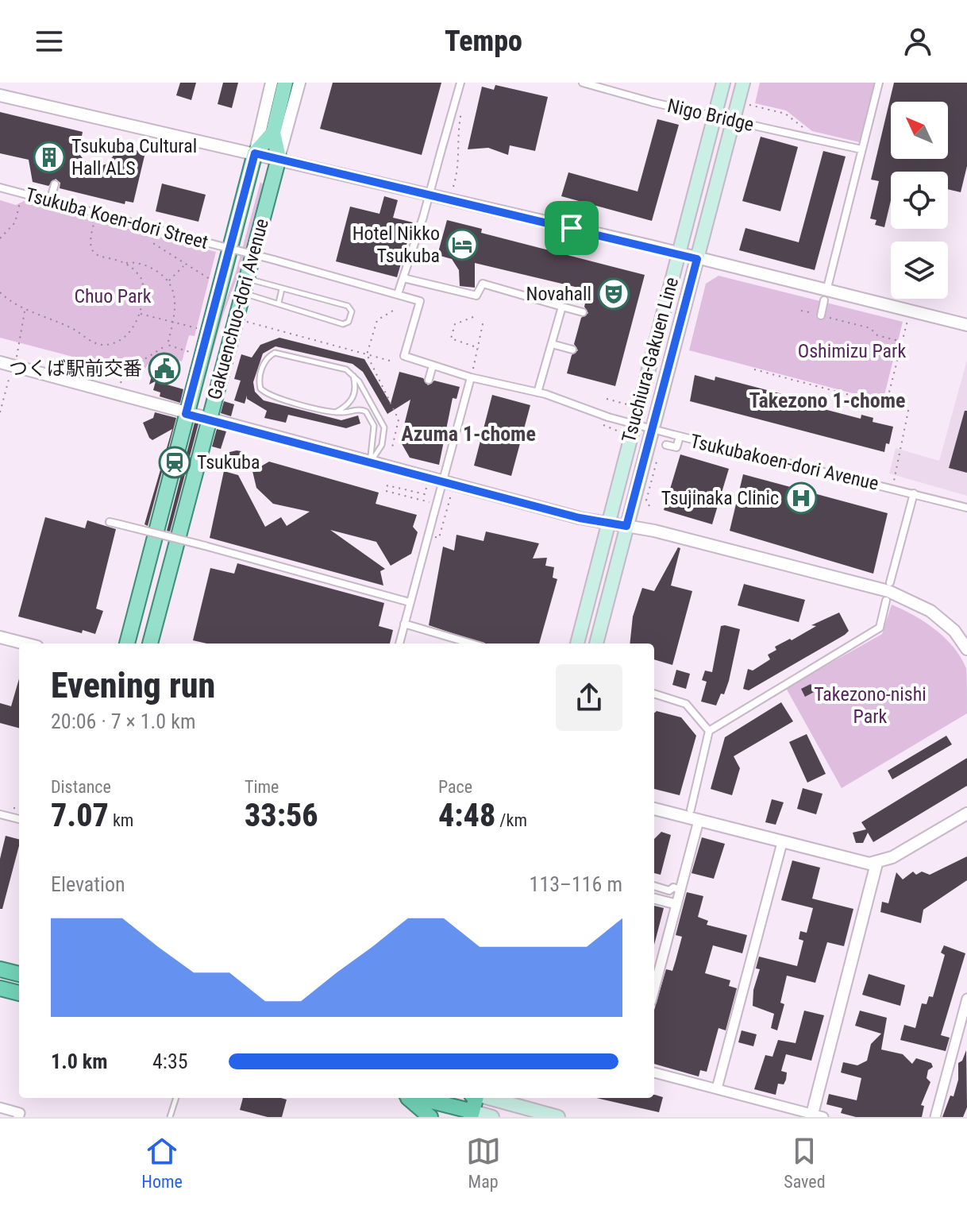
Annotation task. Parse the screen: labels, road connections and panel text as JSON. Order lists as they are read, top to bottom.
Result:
{
  "streets": {
    "main road": ["Gakuenchuo-dori Avenue", "Tsuchiura-Gakuen Line"],
    "street": ["Nigo Bridge", "Tsukuba Koen-dori Street", "Tsukubakoen-dori Avenue"]
  },
  "crossings": [
    ["Tsukuba Koen-dori Street", "Tsukubakoen-dori Avenue"]
  ],
  "districts": ["Takezono 1-chome", "Azuma 1-chome"],
  "parks": ["Chuo Park", "Oshimizu Park", "Takezono-nishi Park"],
  "places": {
    "building": ["Tsukuba Cultural Hall ALS"],
    "hotel": ["Hotel Nikko Tsukuba"],
    "theatre": ["Novahall"],
    "public building": ["つくば駅前交番"],
    "station": ["Tsukuba"],
    "hospital": ["Tsujinaka Clinic"]
  },
  "north": "top left",
  "page": {
    "header": "Tempo",
    "heading": ["Evening run", "20:06 · 7 × 1.0 km"],
    "stats": [
      ["Distance", "7.07 km"],
      ["Time", "33:56"],
      ["Pace", "4:48 /km"]
    ],
    "chart": ["Elevation", "113–116 m"],
    "list": [
      {
        "name": "1.0 km",
        "note": "4:35"
      }
    ],
    "tabs": ["Home", "Map", "Saved"]
  }
}
